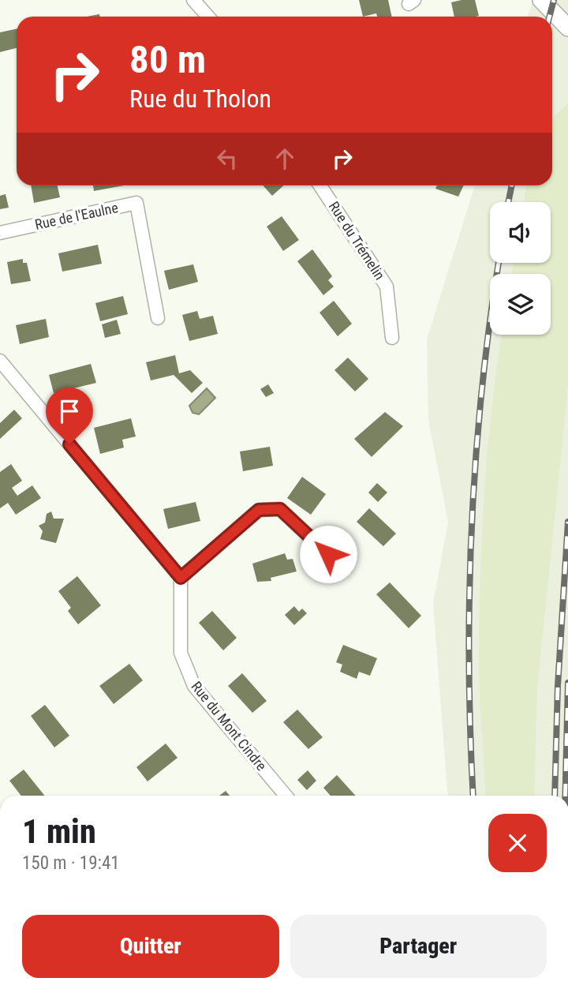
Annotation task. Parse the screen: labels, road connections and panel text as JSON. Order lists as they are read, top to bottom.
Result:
{
  "streets": {
    "street": ["Rue de l'Eaulne", "Rue du Trémelin", "Rue du Mont Cindre"]
  },
  "page": {
    "turn": ["80 m", "Rue du Tholon"],
    "heading": ["1 min", "150 m · 19:41"],
    "buttons": ["Quitter", "Partager"]
  }
}
